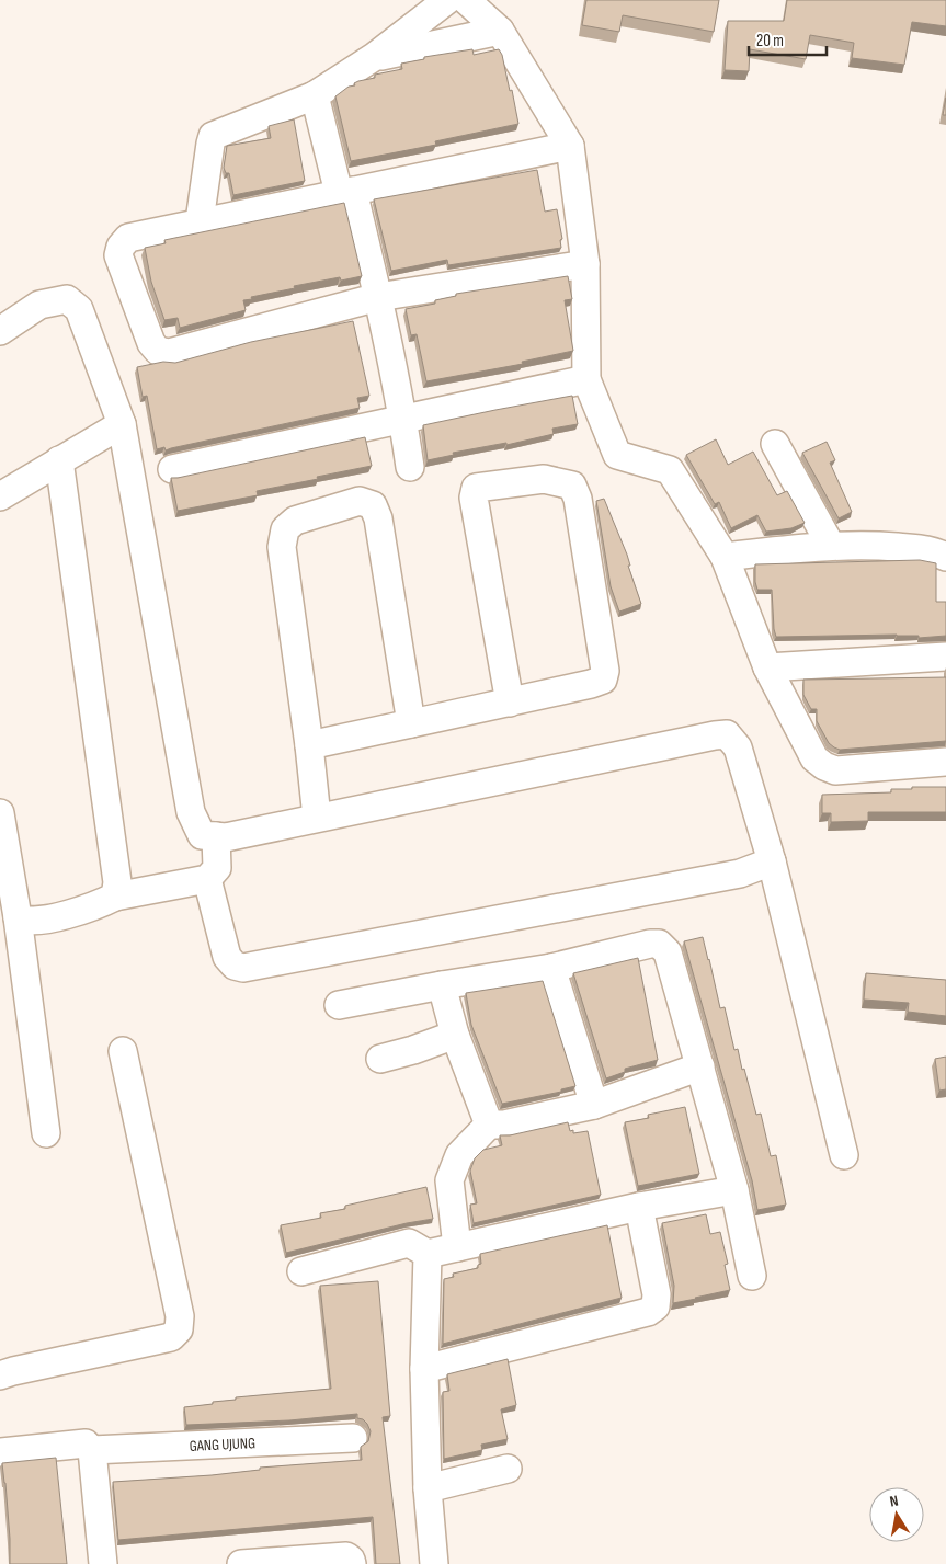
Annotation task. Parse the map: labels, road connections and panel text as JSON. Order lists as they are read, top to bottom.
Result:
{
  "streets": {
    "street": ["GANG UJUNG"]
  },
  "scale_bar": "20 m",
  "north": "top"
}
